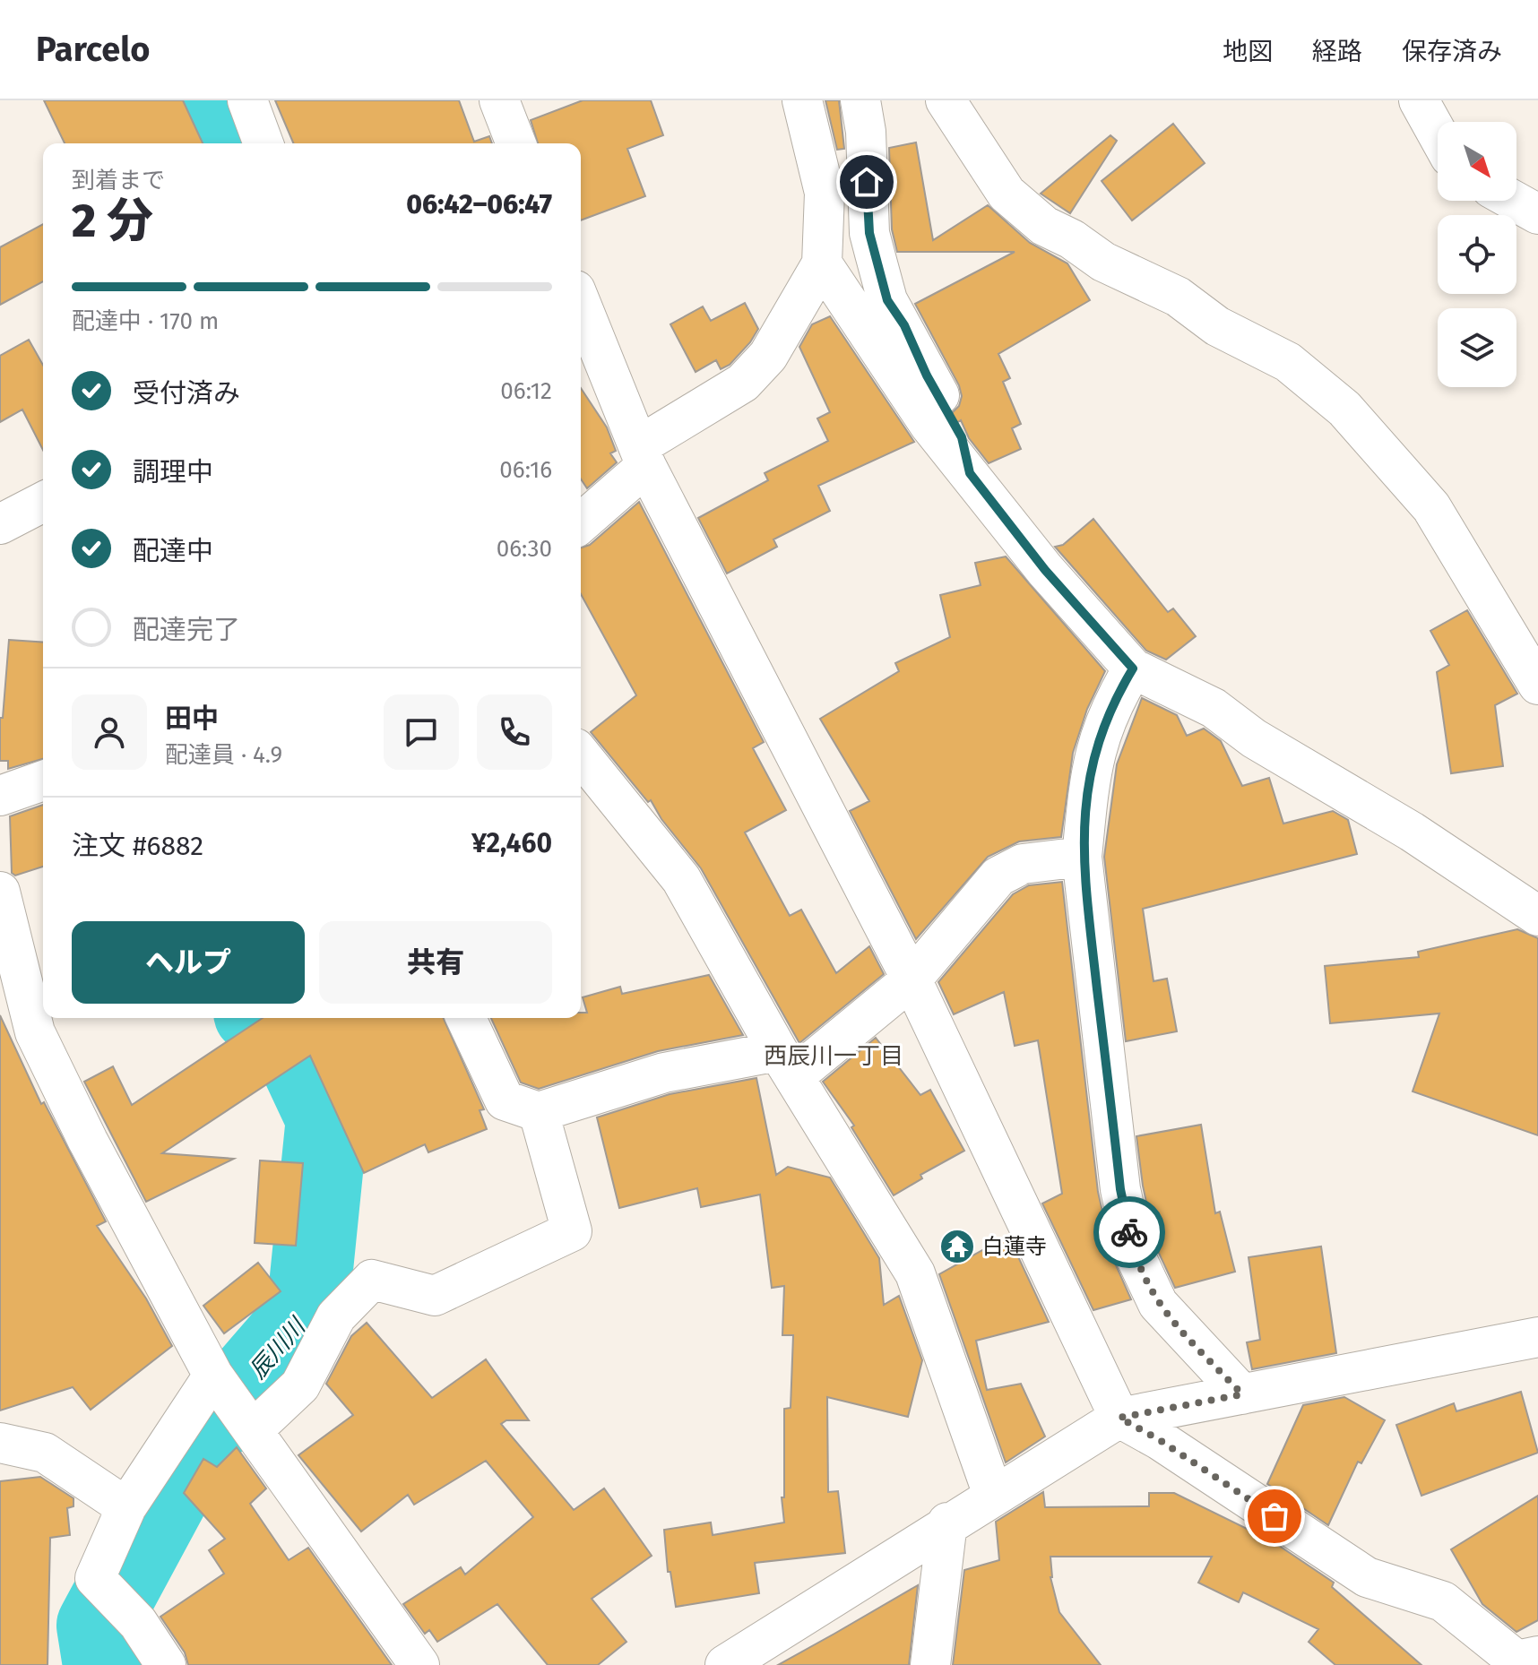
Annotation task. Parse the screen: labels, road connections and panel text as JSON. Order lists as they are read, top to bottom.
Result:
{
  "districts": ["西辰川一丁目"],
  "water": ["辰川川"],
  "places": {
    "temple": ["白蓮寺"]
  },
  "north": "bottom right",
  "page": {
    "header": "Parcelo",
    "nav": ["地図", "経路", "保存済み"],
    "heading": ["2 分", "到着まで", "06:42–06:47"],
    "panel": [
      "田中",
      "配達員 · 4.9",
      "注文 #6882",
      "¥2,460"
    ],
    "bar": "配達中 · 170 m",
    "list": [
      ["受付済み", "06:12"],
      ["調理中", "06:16"],
      ["配達中", "06:30"],
      "配達完了"
    ],
    "buttons": ["ヘルプ", "共有"]
  }
}
